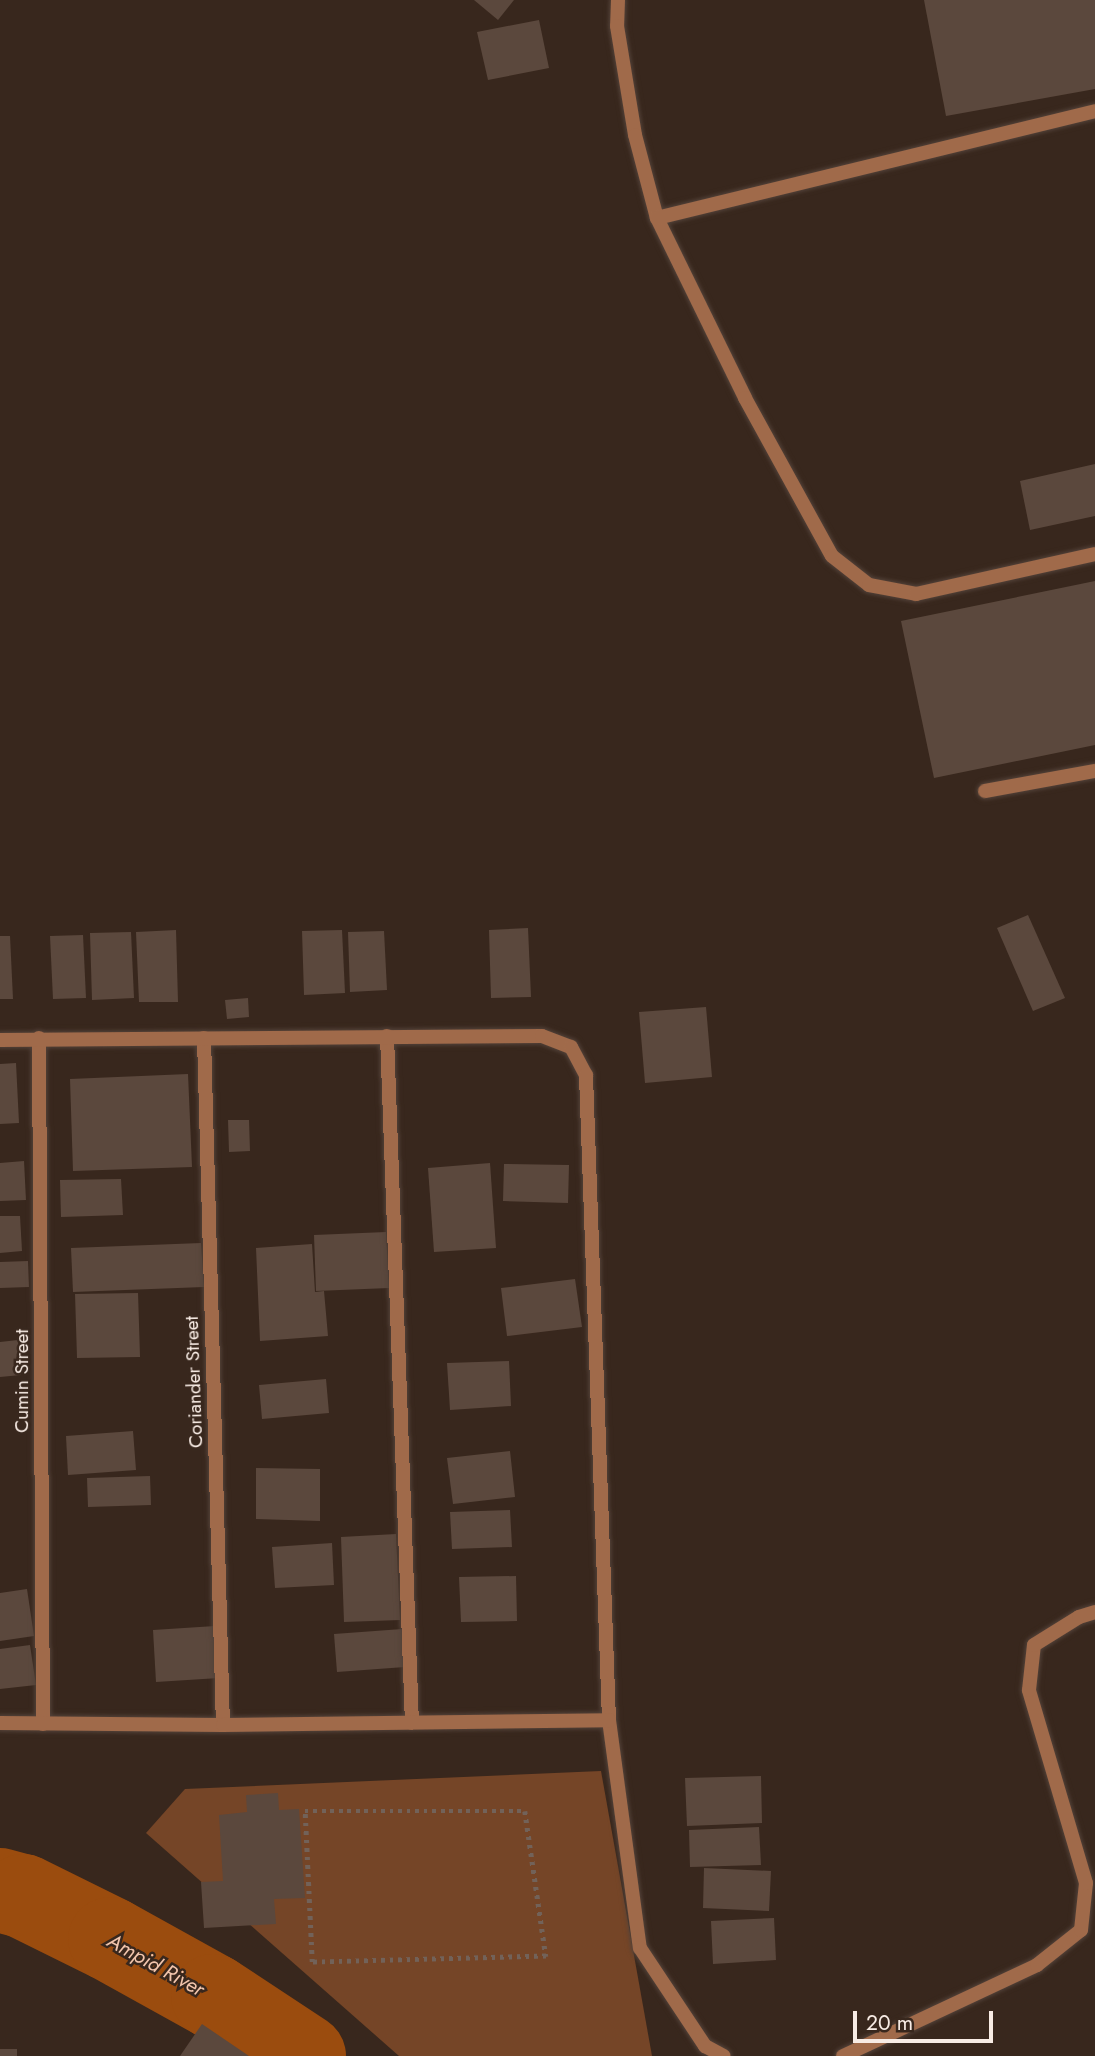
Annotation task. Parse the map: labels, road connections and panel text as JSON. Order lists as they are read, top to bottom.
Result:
{
  "streets": {
    "street": ["Cumin Street", "Coriander Street"]
  },
  "water": ["Ampid River"],
  "scale_bar": "20 m"
}
